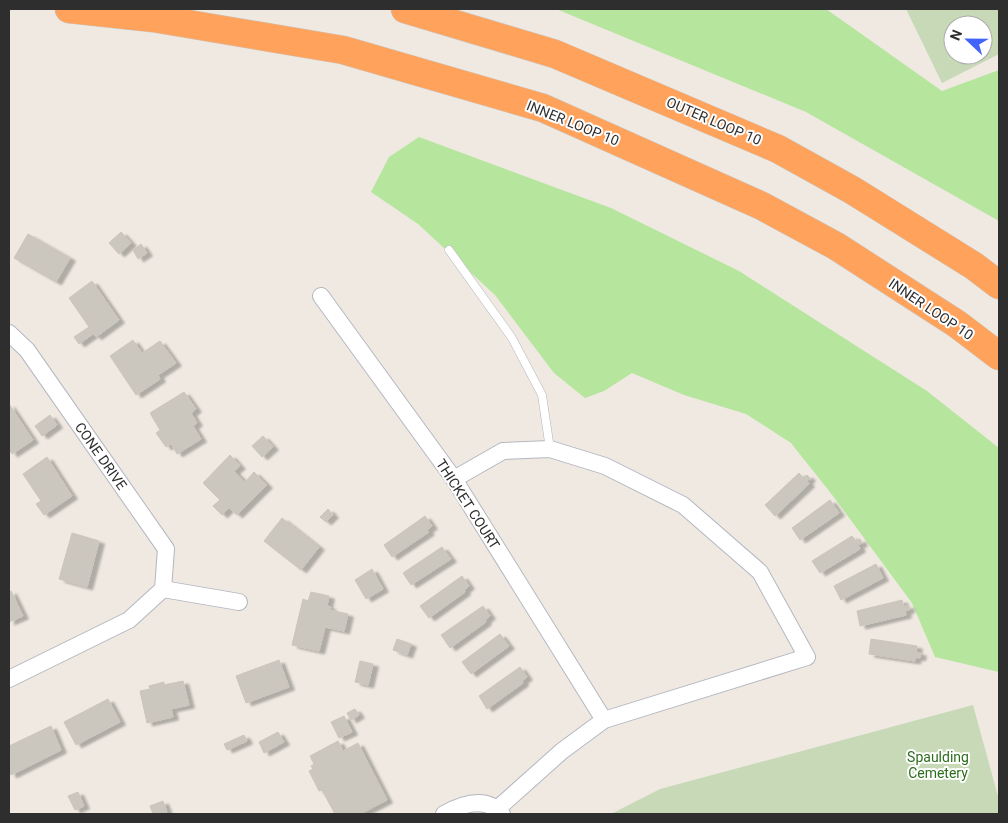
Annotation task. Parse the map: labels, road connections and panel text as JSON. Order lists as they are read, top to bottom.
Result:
{
  "streets": {
    "highway": ["OUTER LOOP 10", "INNER LOOP 10"],
    "street": ["CONE DRIVE", "THICKET COURT"]
  },
  "parks": ["Spaulding Cemetery"],
  "north": "left"
}
